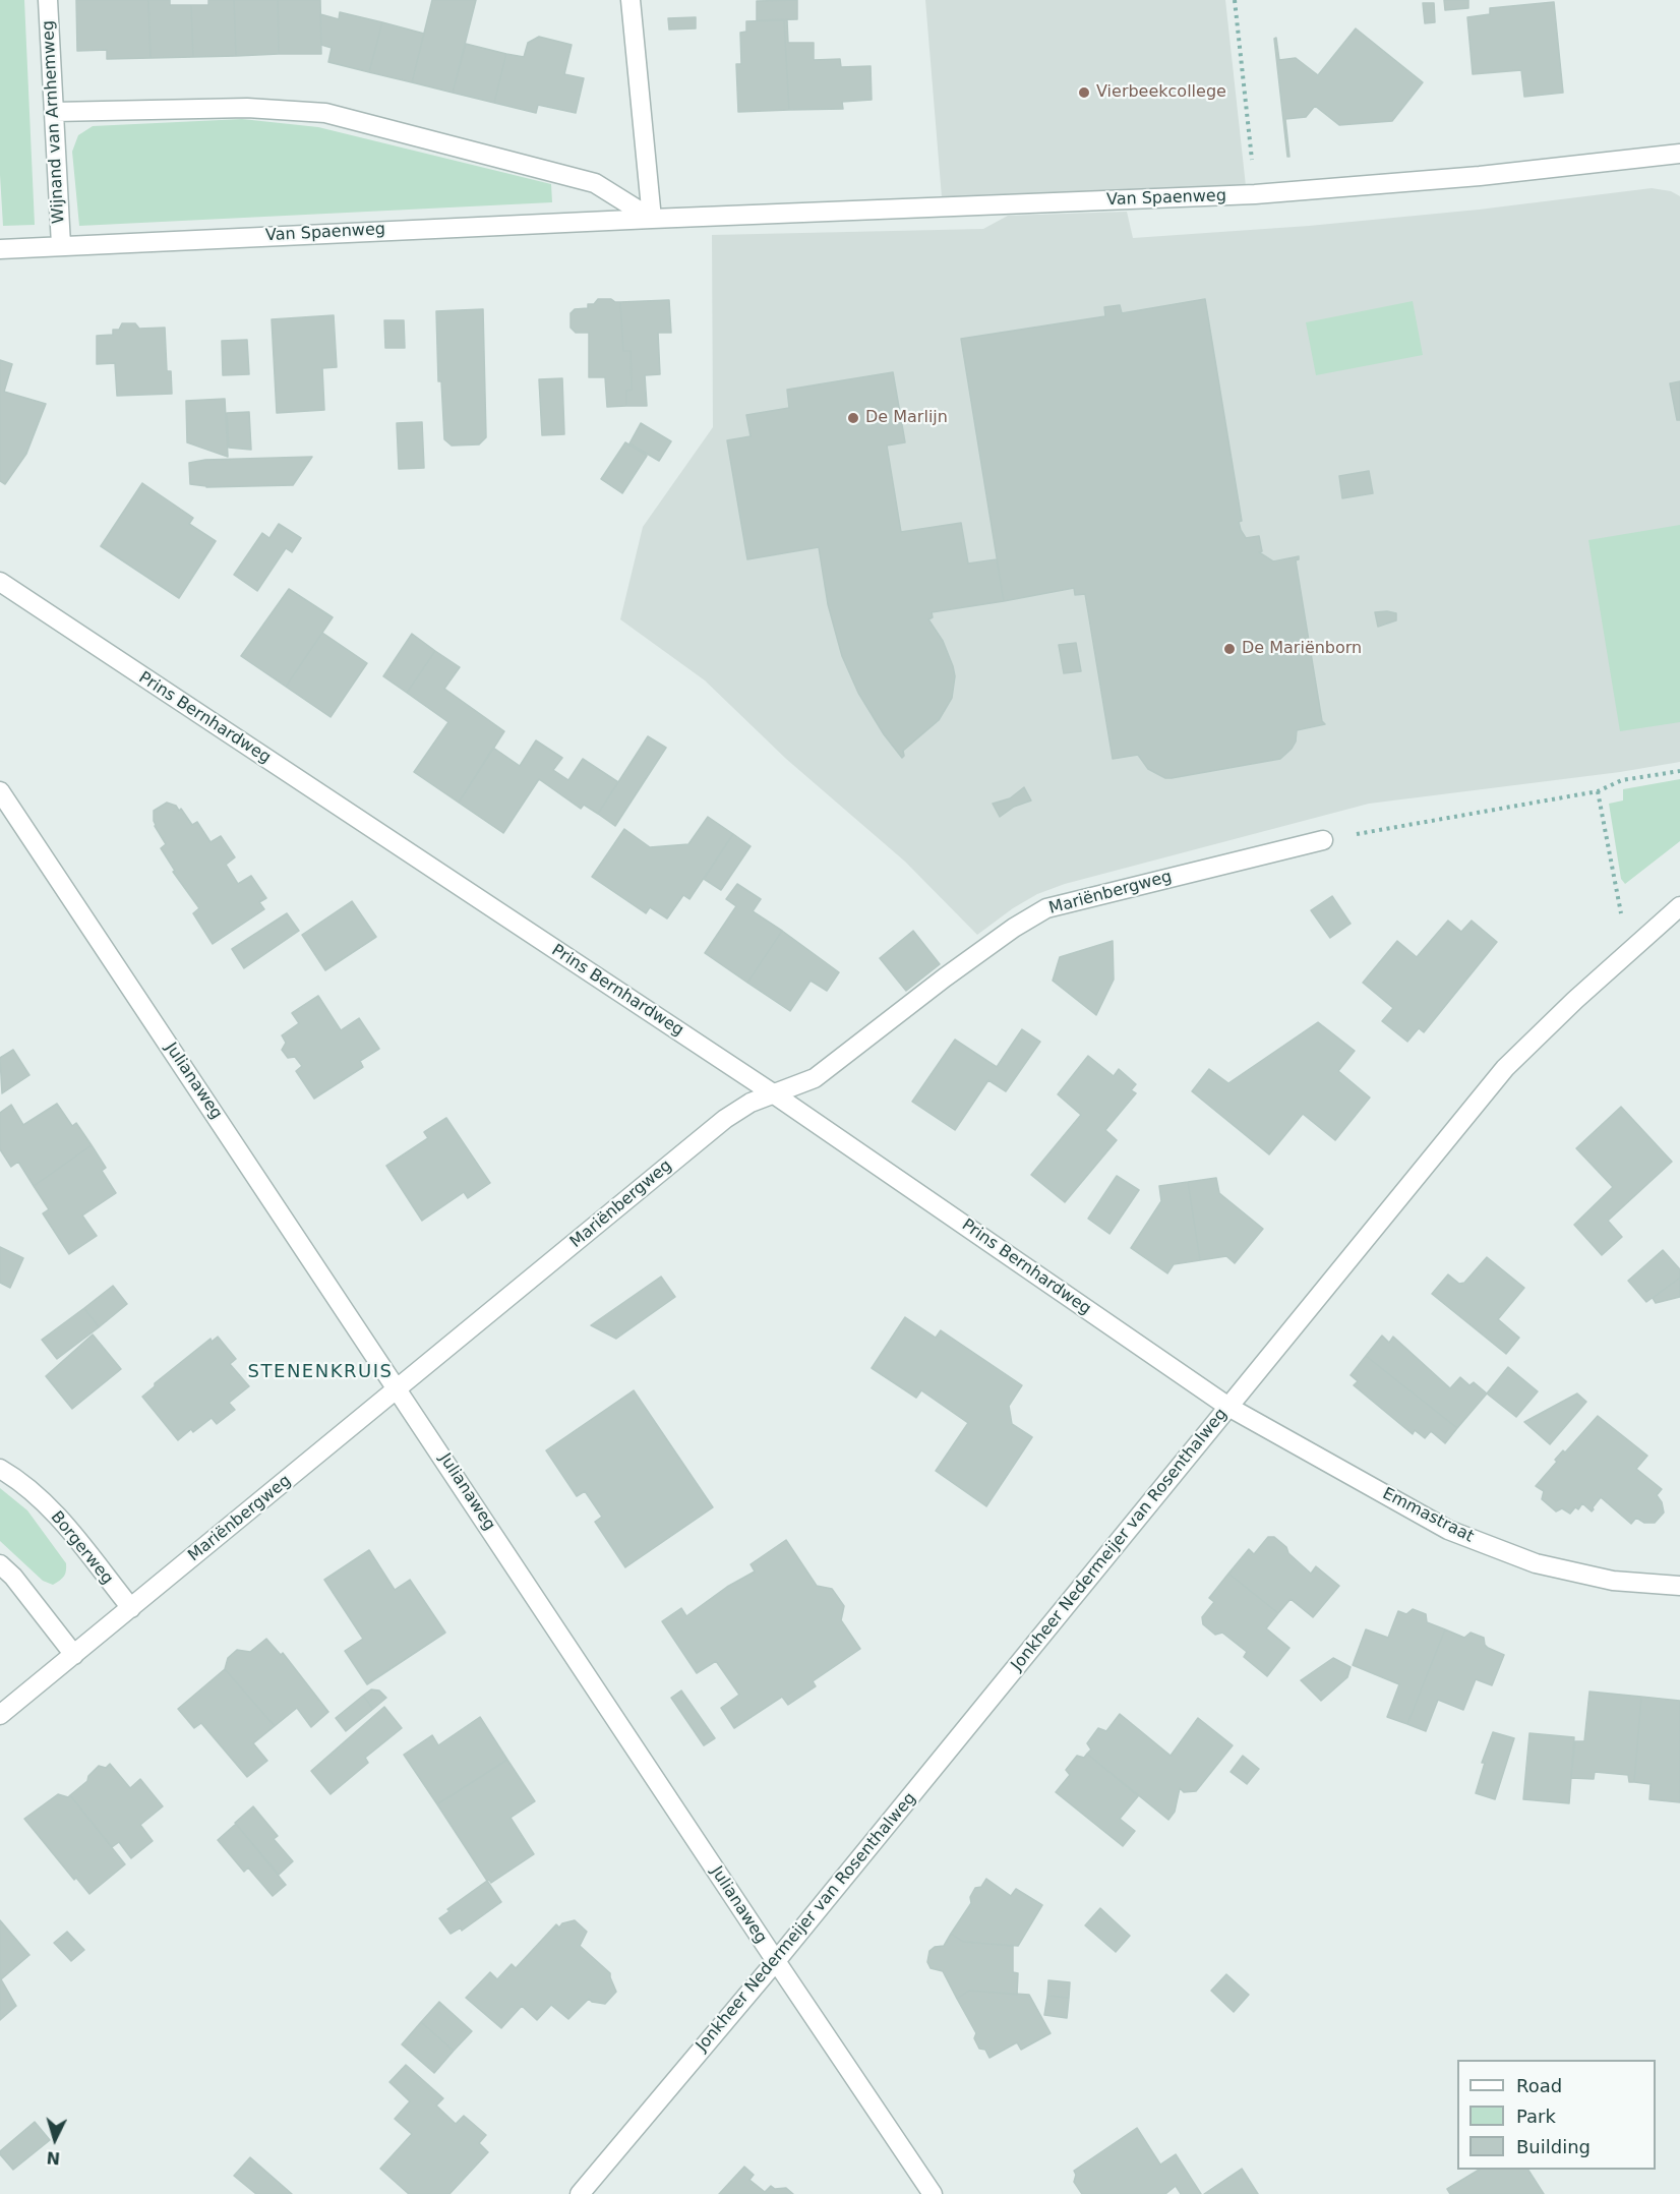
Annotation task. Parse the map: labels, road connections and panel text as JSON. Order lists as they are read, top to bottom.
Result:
{
  "streets": {
    "street": [
      "Wijnand van Arnhemweg",
      "Van Spaenweg",
      "Prins Bernhardweg",
      "Mariënbergweg",
      "Julianaweg",
      "Emmastraat",
      "Jonkheer Nedermeijer van Rosenthalweg",
      "Borgerweg"
    ]
  },
  "crossings": [
    ["Wijnand van Arnhemweg", "Van Spaenweg"],
    ["Prins Bernhardweg", "Mariënbergweg"],
    ["Prins Bernhardweg", "Emmastraat"],
    ["Prins Bernhardweg", "Jonkheer Nedermeijer van Rosenthalweg"],
    ["Mariënbergweg", "Julianaweg"],
    ["Mariënbergweg", "Borgerweg"],
    ["Julianaweg", "Jonkheer Nedermeijer van Rosenthalweg"],
    ["Emmastraat", "Jonkheer Nedermeijer van Rosenthalweg"]
  ],
  "districts": ["STENENKRUIS"],
  "places": ["Vierbeekcollege", "De Marlijn", "De Mariënborn"],
  "legend": ["Road", "Park", "Building"],
  "north": "bottom"
}
